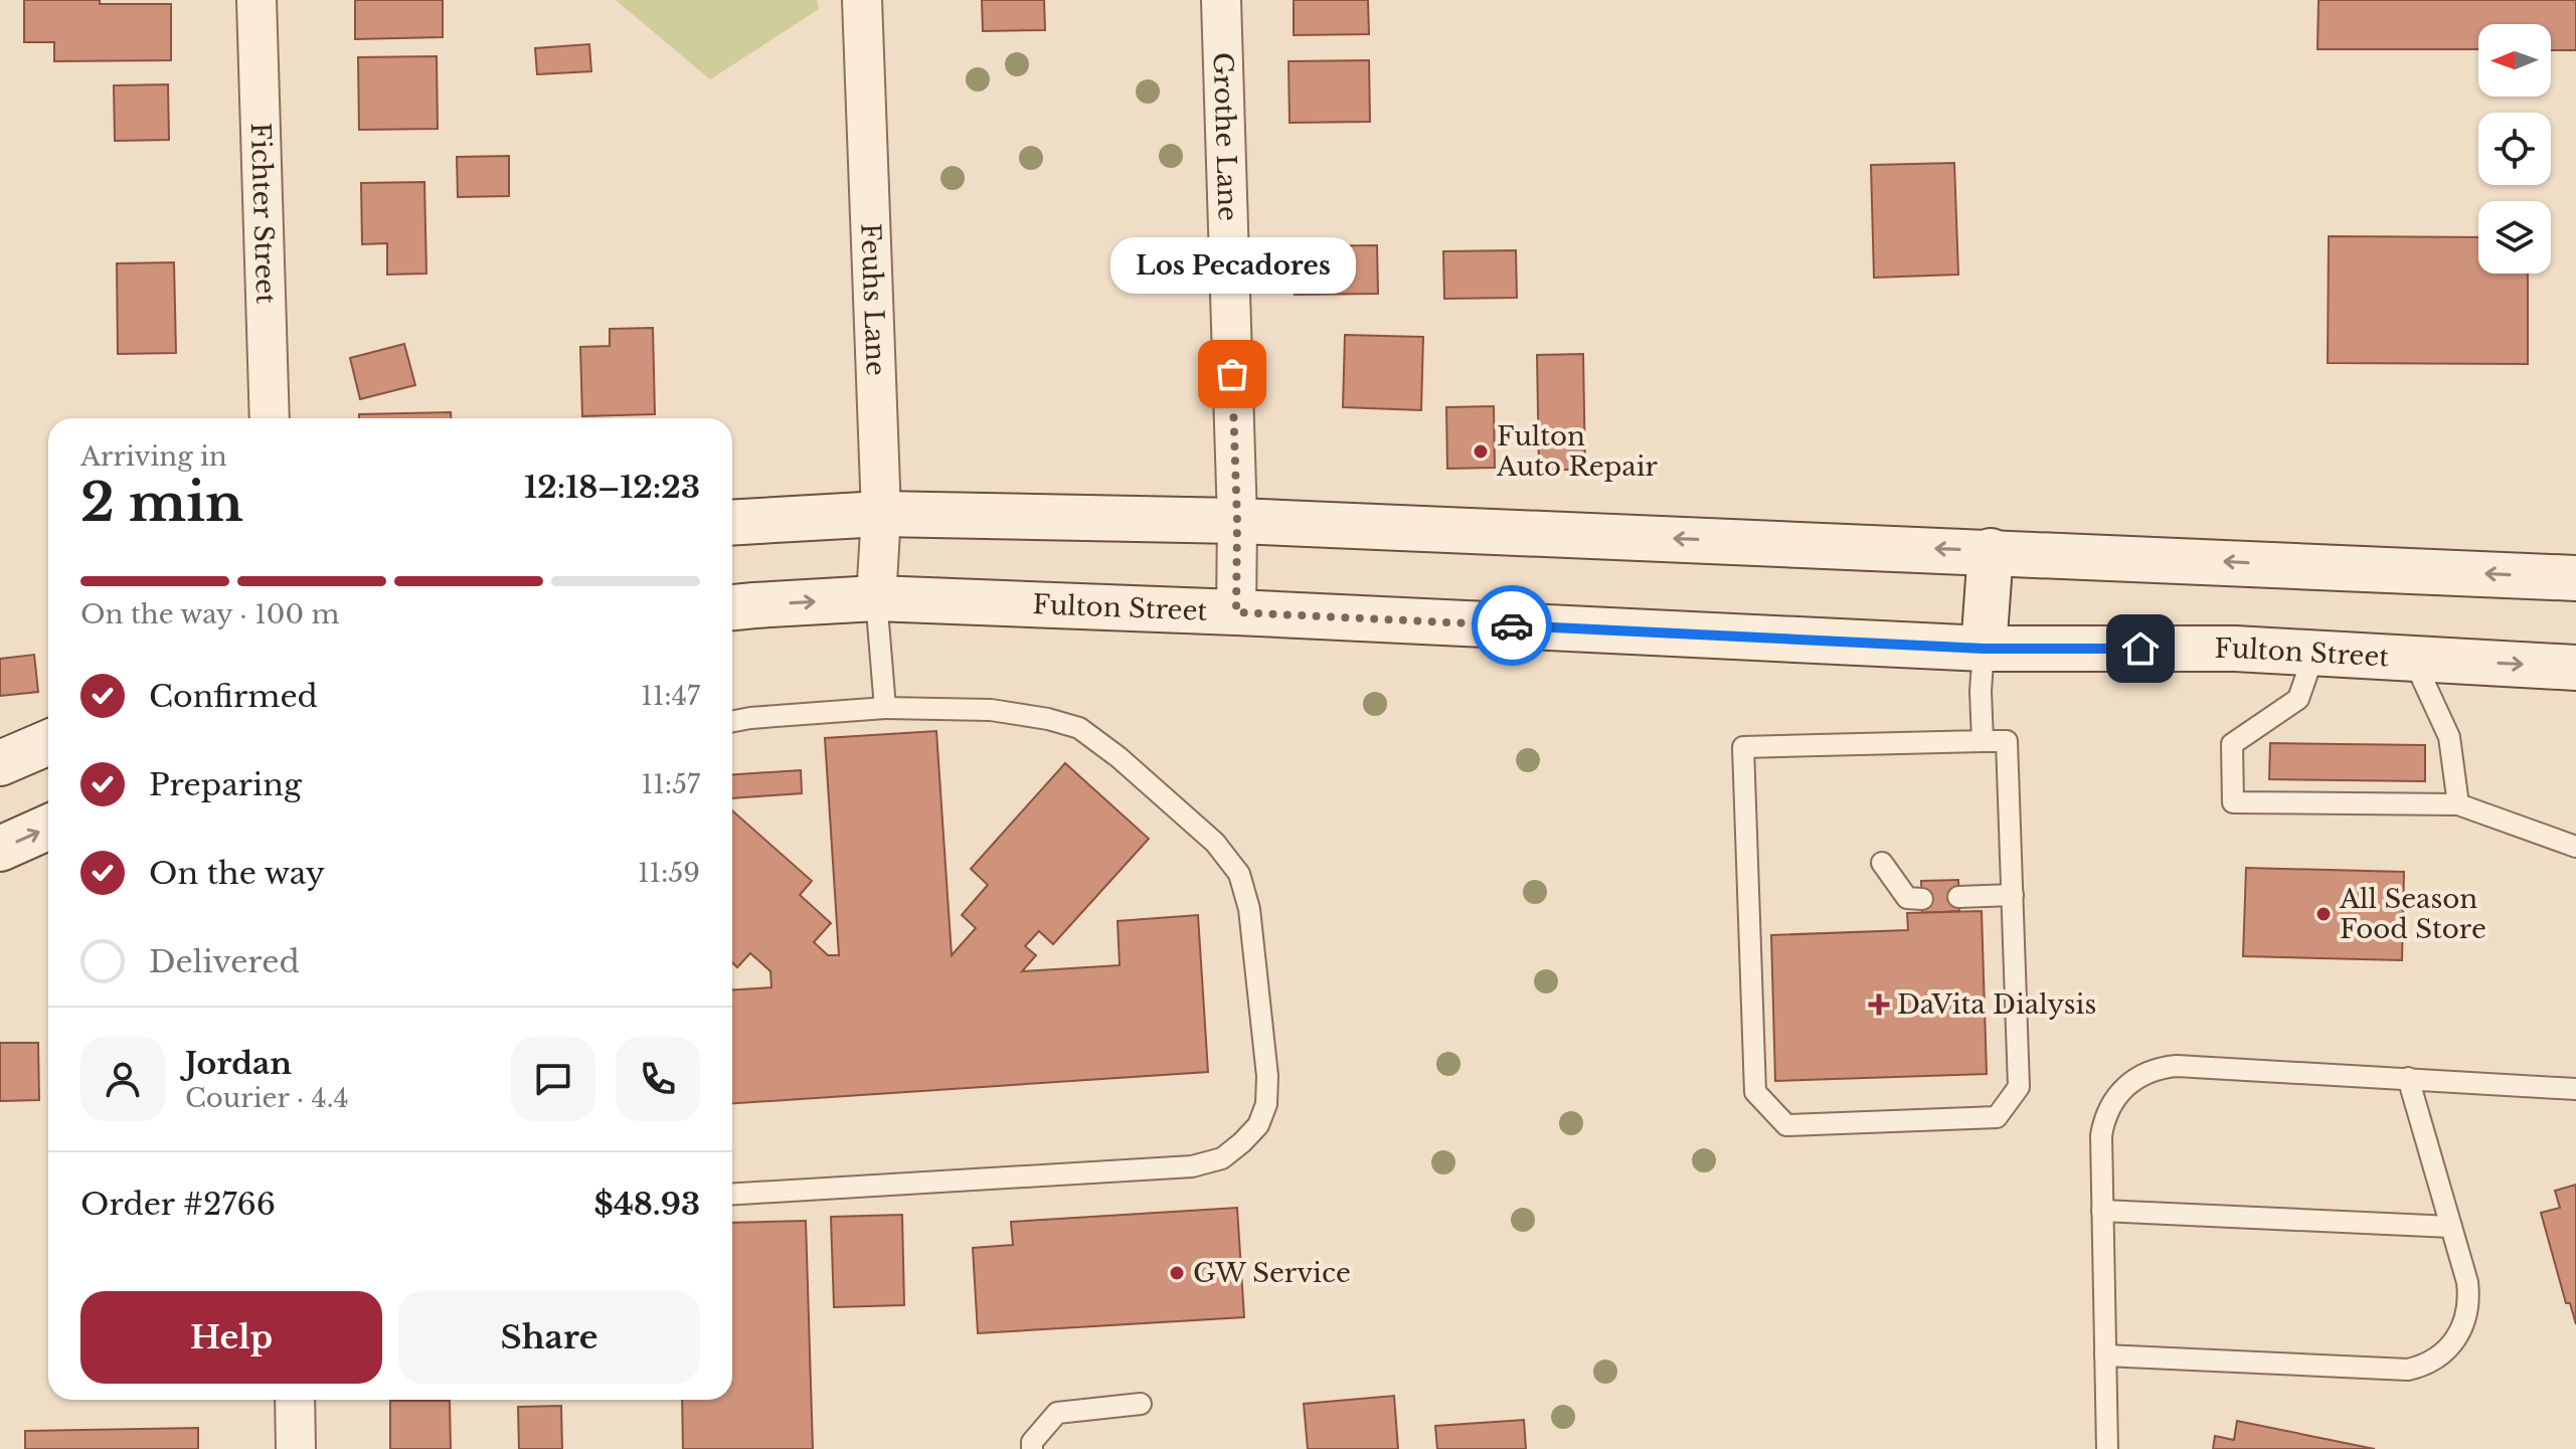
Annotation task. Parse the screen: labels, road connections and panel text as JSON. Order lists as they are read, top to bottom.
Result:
{
  "streets": {
    "main road": ["Fulton Street"],
    "street": ["Grothe Lane", "Fichter Street", "Feuhs Lane"]
  },
  "crossings": [
    ["Grothe Lane", "Fulton Street"],
    ["Feuhs Lane", "Fulton Street"]
  ],
  "places": {
    "other": [
      "Los Pecadores",
      "Fulton Auto Repair",
      "All Season Food Store",
      "GW Service"
    ],
    "health": ["DaVita Dialysis"]
  },
  "north": "left",
  "page": {
    "bubble": "Los Pecadores",
    "heading": ["2 min", "Arriving in", "12:18–12:23"],
    "panel": [
      "Jordan",
      "Courier · 4.4",
      "Order #2766",
      "$48.93"
    ],
    "bar": "On the way · 100 m",
    "list": [
      ["Confirmed", "11:47"],
      ["Preparing", "11:57"],
      ["On the way", "11:59"],
      "Delivered"
    ],
    "buttons": ["Help", "Share"]
  }
}
